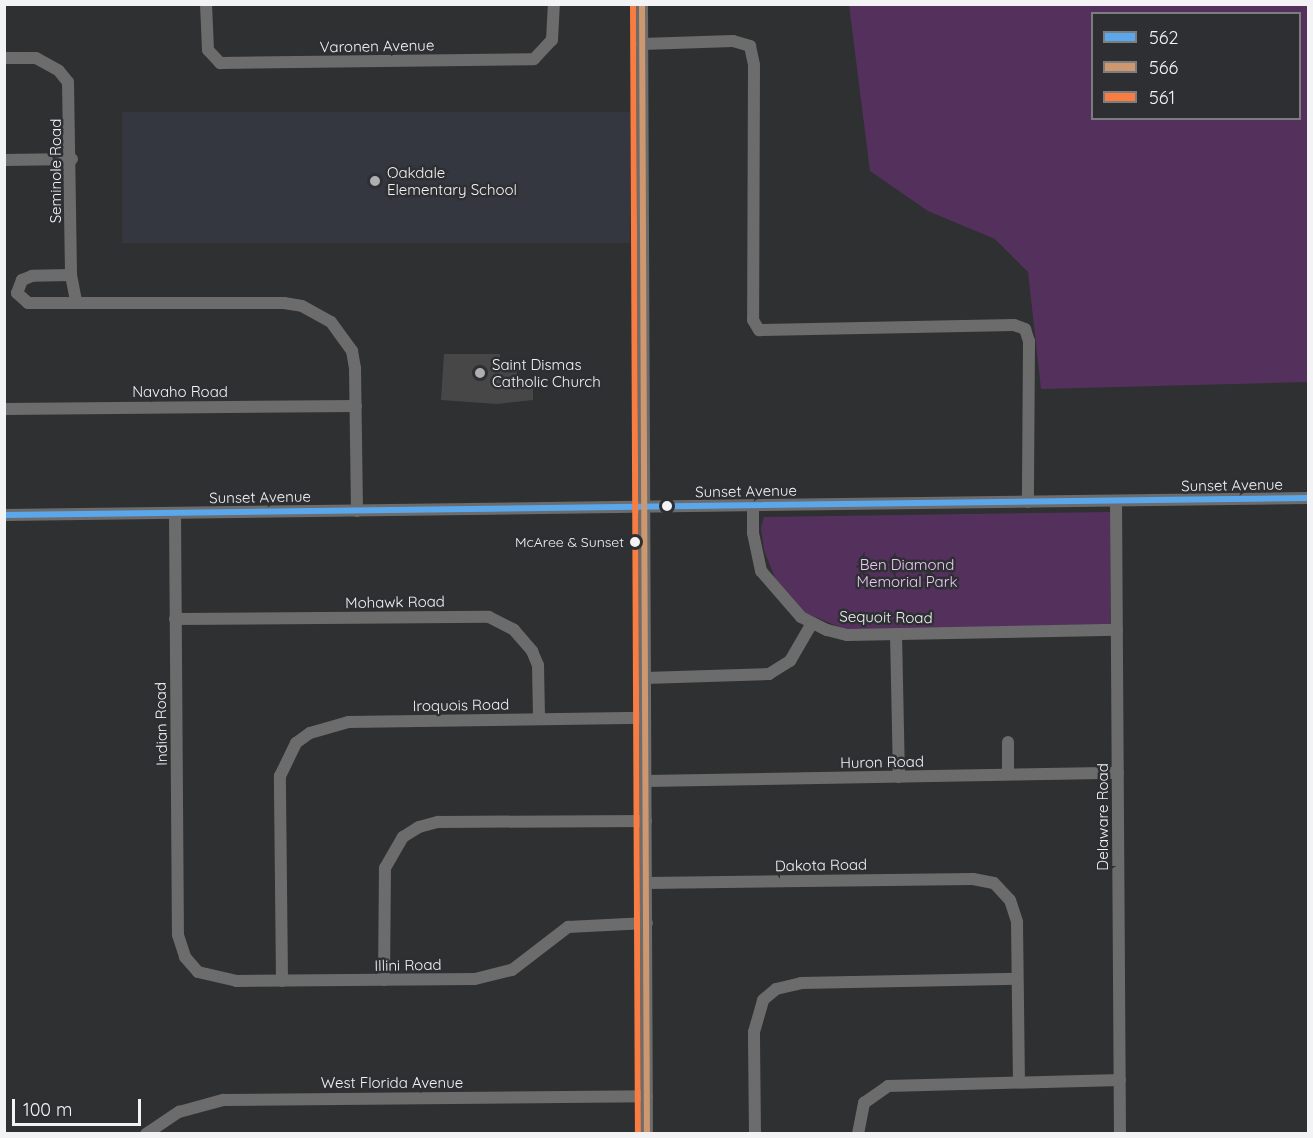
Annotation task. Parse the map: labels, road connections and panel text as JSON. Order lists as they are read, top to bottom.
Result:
{
  "streets": {
    "street": [
      "Varonen Avenue",
      "Seminole Road",
      "Navaho Road",
      "Sunset Avenue",
      "Mohawk Road",
      "Sequoit Road",
      "Iroquois Road",
      "Indian Road",
      "Huron Road",
      "Delaware Road",
      "Dakota Road",
      "Illini Road",
      "West Florida Avenue"
    ]
  },
  "crossings": [
    ["Sunset Avenue", "Sequoit Road"],
    ["Sunset Avenue", "Indian Road"],
    ["Sunset Avenue", "Delaware Road"],
    ["Mohawk Road", "Iroquois Road"],
    ["Mohawk Road", "Indian Road"],
    ["Sequoit Road", "Delaware Road"],
    ["Iroquois Road", "Illini Road"],
    ["Indian Road", "Illini Road"],
    ["Huron Road", "Delaware Road"]
  ],
  "parks": ["Ben Diamond Memorial Park"],
  "places": ["Oakdale Elementary School", "Saint Dismas Catholic Church", "McAree & Sunset"],
  "lines": ["transit line 566", "transit line 561", "transit line 562"],
  "legend": ["562", "566", "561"],
  "scale_bar": "100 m"
}
